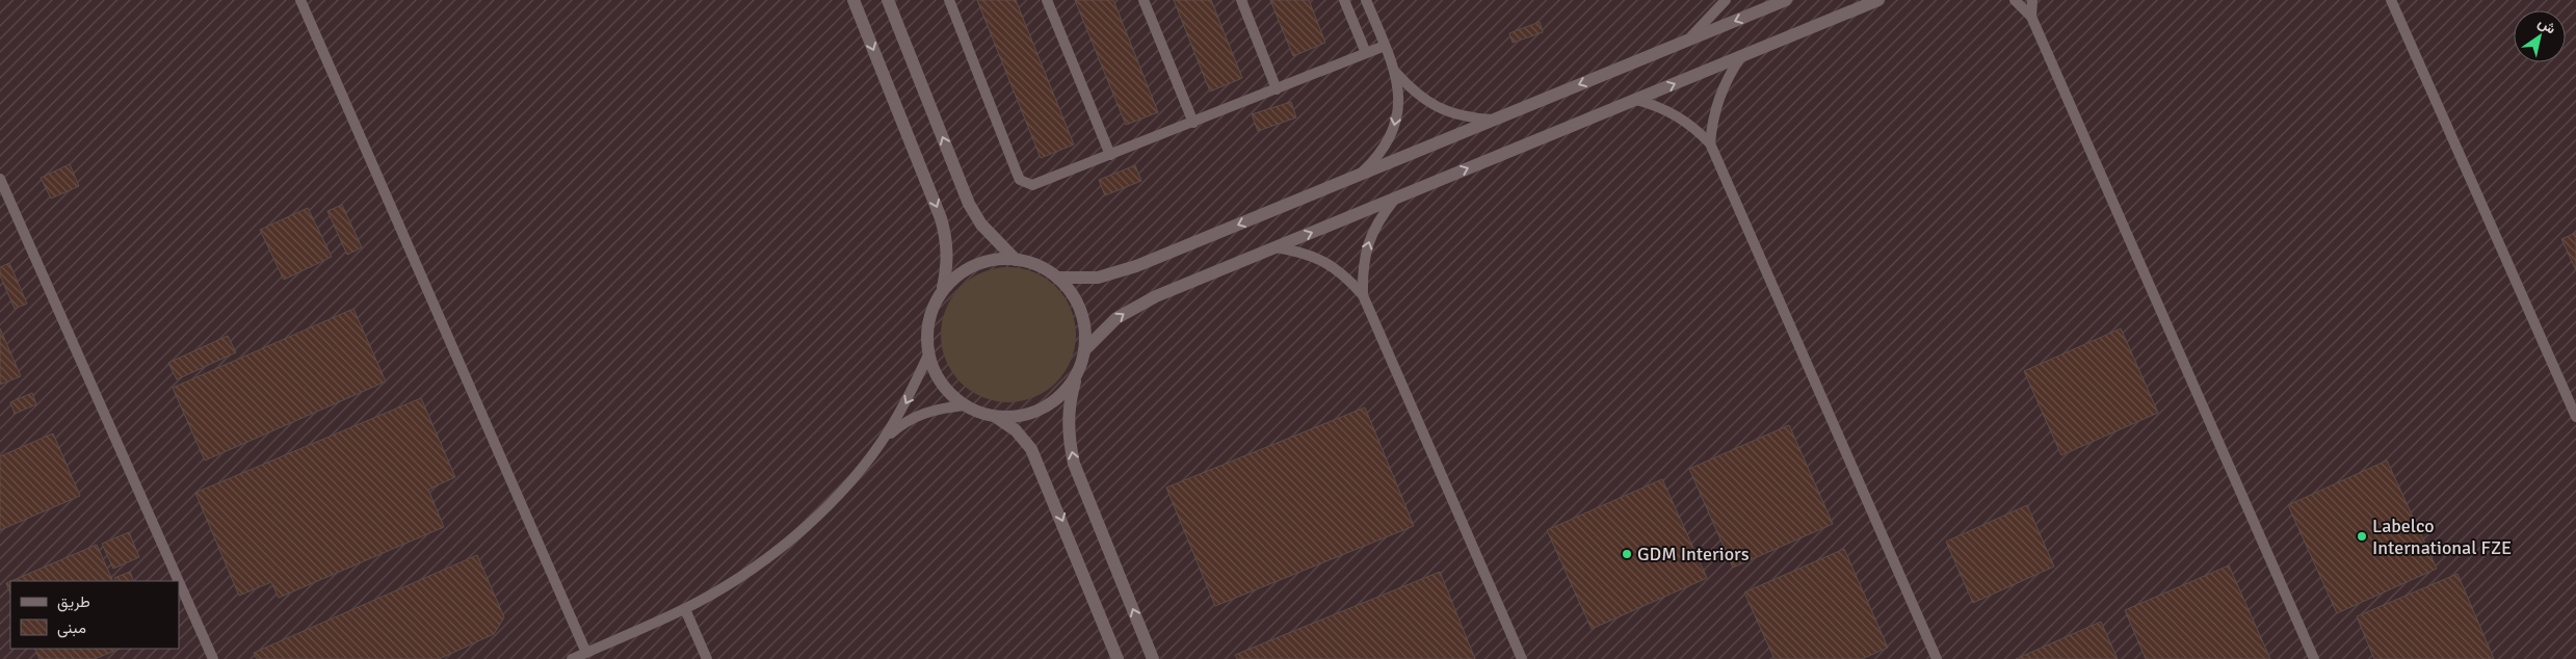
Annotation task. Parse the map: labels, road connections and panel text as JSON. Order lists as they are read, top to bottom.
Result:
{
  "places": ["Labelco International FZE", "GDM Interiors"],
  "legend": ["طريق", "مبنى"],
  "north": "top right"
}
